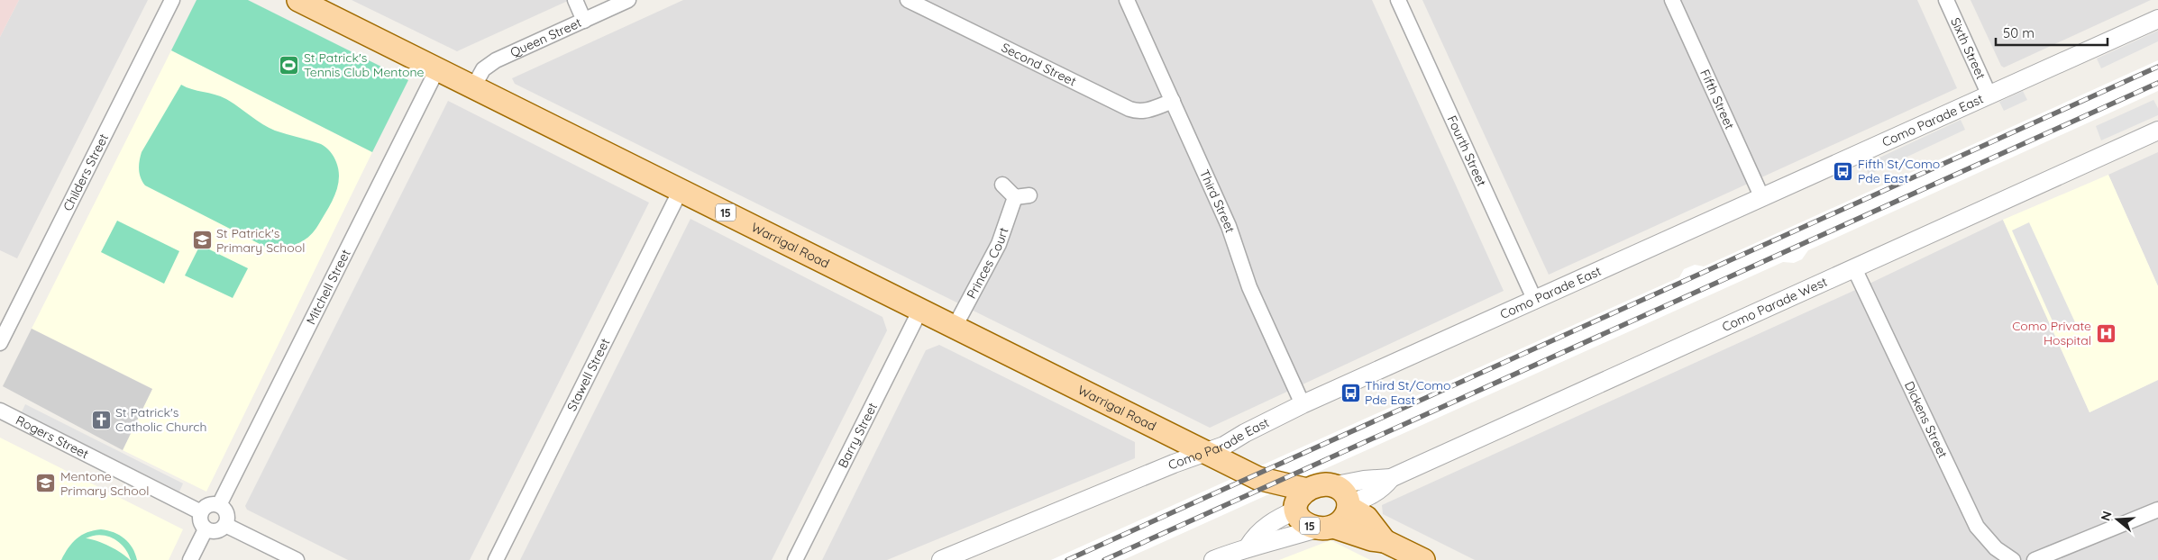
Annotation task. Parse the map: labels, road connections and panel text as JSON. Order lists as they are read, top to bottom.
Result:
{
  "streets": {
    "main road": ["15", "Warrigal Road"],
    "street": [
      "Queen Street",
      "Sixth Street",
      "Second Street",
      "Fifth Street",
      "Como Parade East",
      "Fourth Street",
      "Childers Street",
      "Third Street",
      "Princes Court",
      "Mitchell Street",
      "Como Parade West",
      "Stawell Street",
      "Dickens Street",
      "Barry Street",
      "Rogers Street"
    ]
  },
  "crossings": [
    ["Queen Street", "Warrigal Road"],
    ["Sixth Street", "Como Parade East"],
    ["Second Street", "Third Street"],
    ["Fifth Street", "Como Parade East"],
    ["Como Parade East", "Fourth Street"],
    ["Como Parade East", "Third Street"],
    ["Como Parade East", "Warrigal Road"],
    ["15", "Warrigal Road"],
    ["15", "Como Parade West"],
    ["Warrigal Road", "Princes Court"],
    ["Warrigal Road", "Mitchell Street"],
    ["Warrigal Road", "Como Parade West"],
    ["Warrigal Road", "Stawell Street"],
    ["Warrigal Road", "Barry Street"],
    ["Mitchell Street", "Rogers Street"],
    ["Como Parade West", "Dickens Street"]
  ],
  "places": {
    "sports": ["St Patrick's Tennis Club Mentone"],
    "bus stop": ["Fifth St/Como Pde East", "Third St/Como Pde East"],
    "school or university": ["St Patrick's Primary School", "Mentone Primary School"],
    "hospital": ["Como Private Hospital"],
    "church": ["St Patrick's Catholic Church"]
  },
  "scale_bar": "50 m",
  "north": "left"
}
